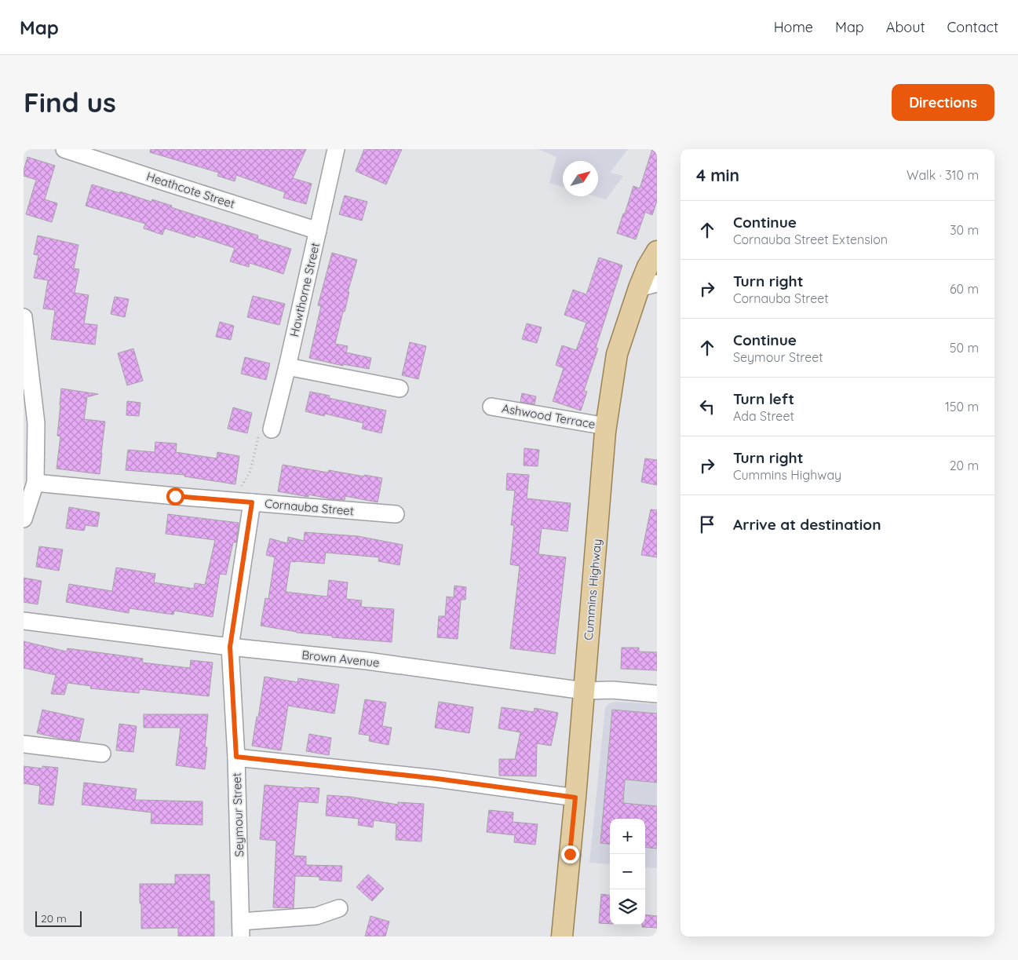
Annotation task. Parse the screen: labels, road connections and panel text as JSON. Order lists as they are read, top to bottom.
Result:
{
  "streets": {
    "main road": ["Cummins Highway"],
    "street": [
      "Heathcote Street",
      "Hawthorne Street",
      "Ashwood Terrace",
      "Cornauba Street",
      "Brown Avenue",
      "Seymour Street"
    ]
  },
  "crossings": [
    ["Heathcote Street", "Hawthorne Street"],
    ["Ashwood Terrace", "Cummins Highway"],
    ["Cornauba Street", "Brown Avenue"],
    ["Cornauba Street", "Seymour Street"],
    ["Cummins Highway", "Brown Avenue"],
    ["Brown Avenue", "Seymour Street"]
  ],
  "scale_bar": "20 m",
  "north": "top right",
  "page": {
    "header": "Map",
    "nav": [
      "Home",
      "Map",
      "About",
      "Contact"
    ],
    "buttons": "Directions",
    "title": "Find us",
    "heading": ["4 min", "Walk · 310 m"],
    "list": [
      ["Continue", "Cornauba Street Extension", "30 m"],
      ["Turn right", "Cornauba Street", "60 m"],
      ["Continue", "Seymour Street", "50 m"],
      ["Turn left", "Ada Street", "150 m"],
      ["Turn right", "Cummins Highway", "20 m"],
      "Arrive at destination"
    ],
    "map_buttons": ["+", "−"],
    "scale": "20 m"
  }
}
